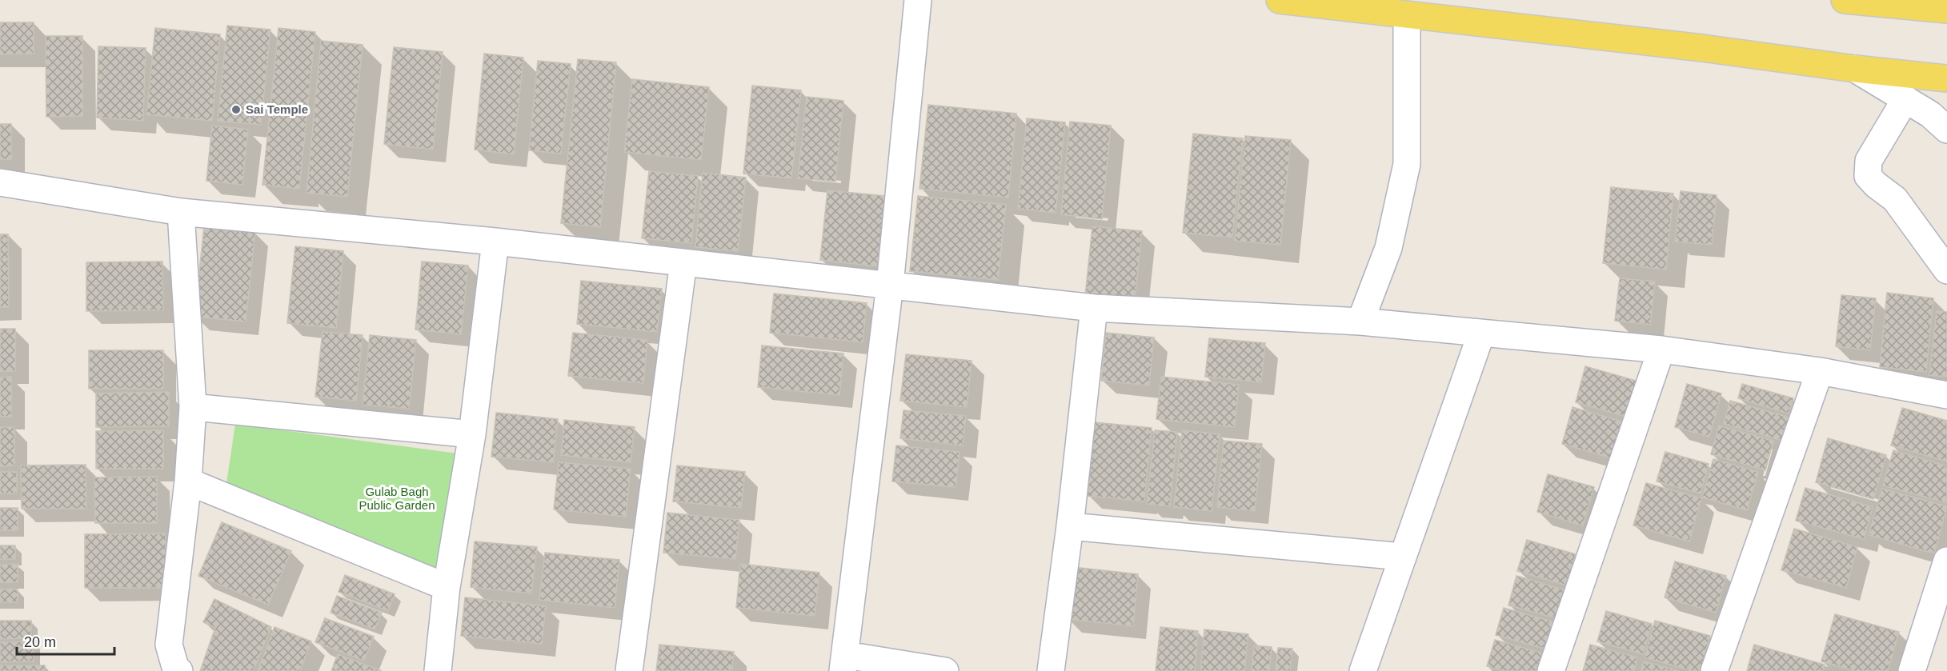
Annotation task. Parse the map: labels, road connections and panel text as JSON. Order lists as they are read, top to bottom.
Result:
{
  "parks": ["Gulab Bagh Public Garden"],
  "places": ["Sai Temple"],
  "scale_bar": "20 m"
}
